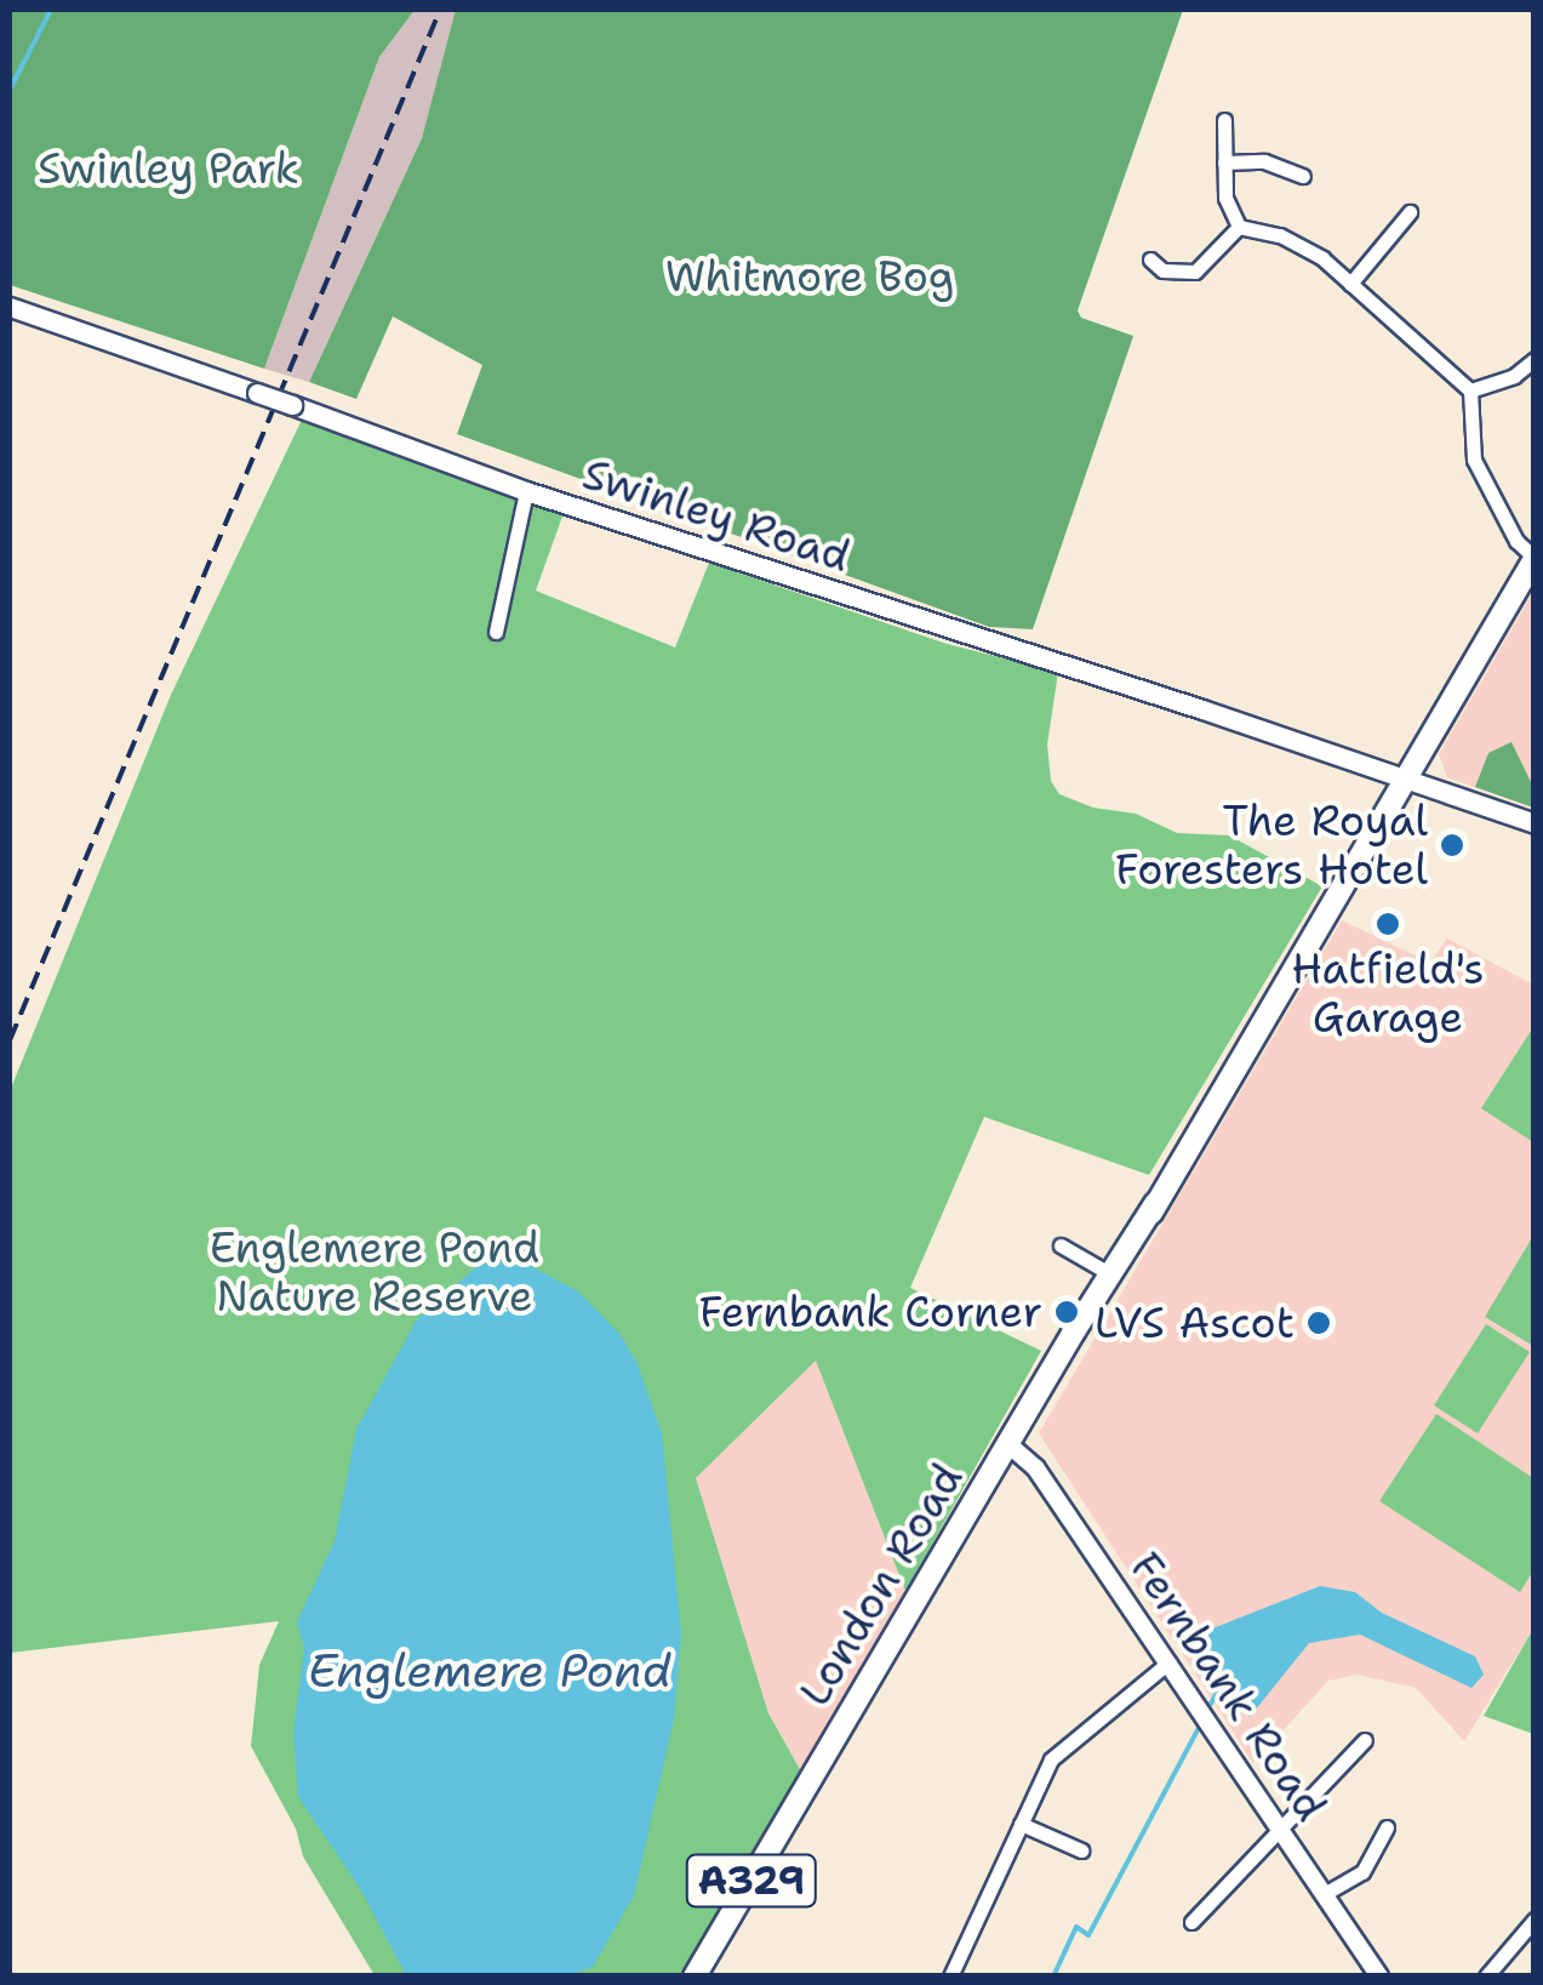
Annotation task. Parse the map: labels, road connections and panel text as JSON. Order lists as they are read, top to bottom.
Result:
{
  "streets": {
    "main road": ["Swinley Road", "London Road", "A329"],
    "street": ["Fernbank Road"]
  },
  "crossings": [
    ["Swinley Road", "London Road"],
    ["London Road", "Fernbank Road"]
  ],
  "water": ["Englemere Pond"],
  "parks": ["Swinley Park", "Whitmore Bog", "Englemere Pond Nature Reserve"],
  "places": [
    "The Royal Foresters Hotel",
    "Hatfield's Garage",
    "Fernbank Corner",
    "LVS Ascot"
  ]
}
